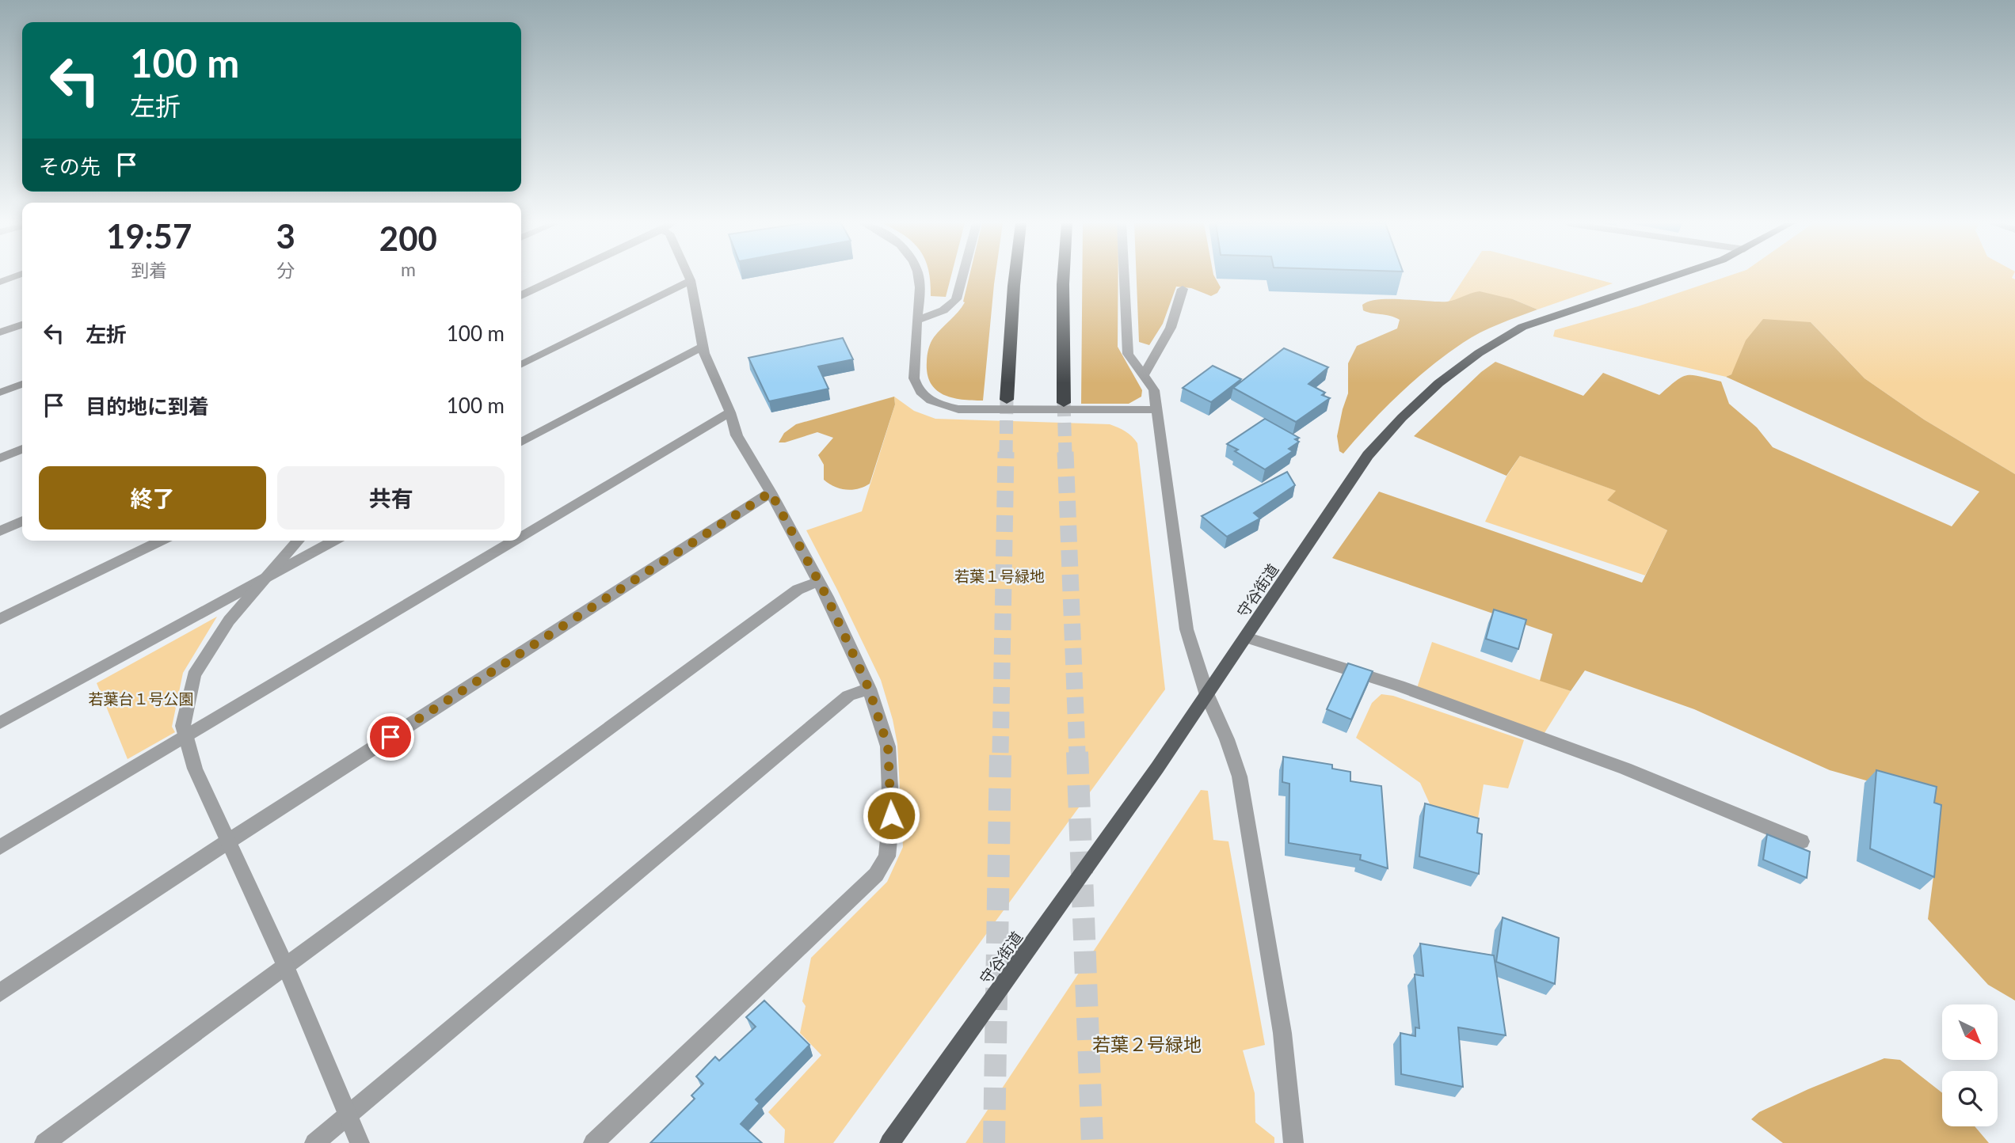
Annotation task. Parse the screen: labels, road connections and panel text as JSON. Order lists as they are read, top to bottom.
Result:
{
  "streets": {
    "main road": ["守谷街道"]
  },
  "parks": ["若葉１号緑地", "若葉台１号公園", "若葉２号緑地"],
  "north": "bottom right",
  "page": {
    "turn": ["100 m", "左折"],
    "then": "その先",
    "eta": [
      "19:57",
      "到着",
      "3",
      "分",
      "200",
      "m"
    ],
    "list": [
      {
        "name": "左折",
        "value": "100 m"
      },
      {
        "name": "目的地に到着",
        "value": "100 m"
      }
    ],
    "buttons": ["終了", "共有"]
  }
}
